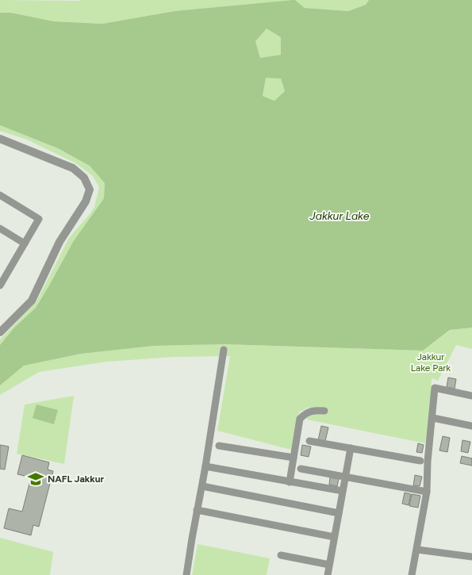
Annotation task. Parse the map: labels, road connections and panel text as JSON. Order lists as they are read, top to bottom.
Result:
{
  "water": ["Jakkur Lake"],
  "parks": ["Jakkur Lake Park"],
  "places": {
    "school or university": ["NAFL Jakkur"]
  }
}
